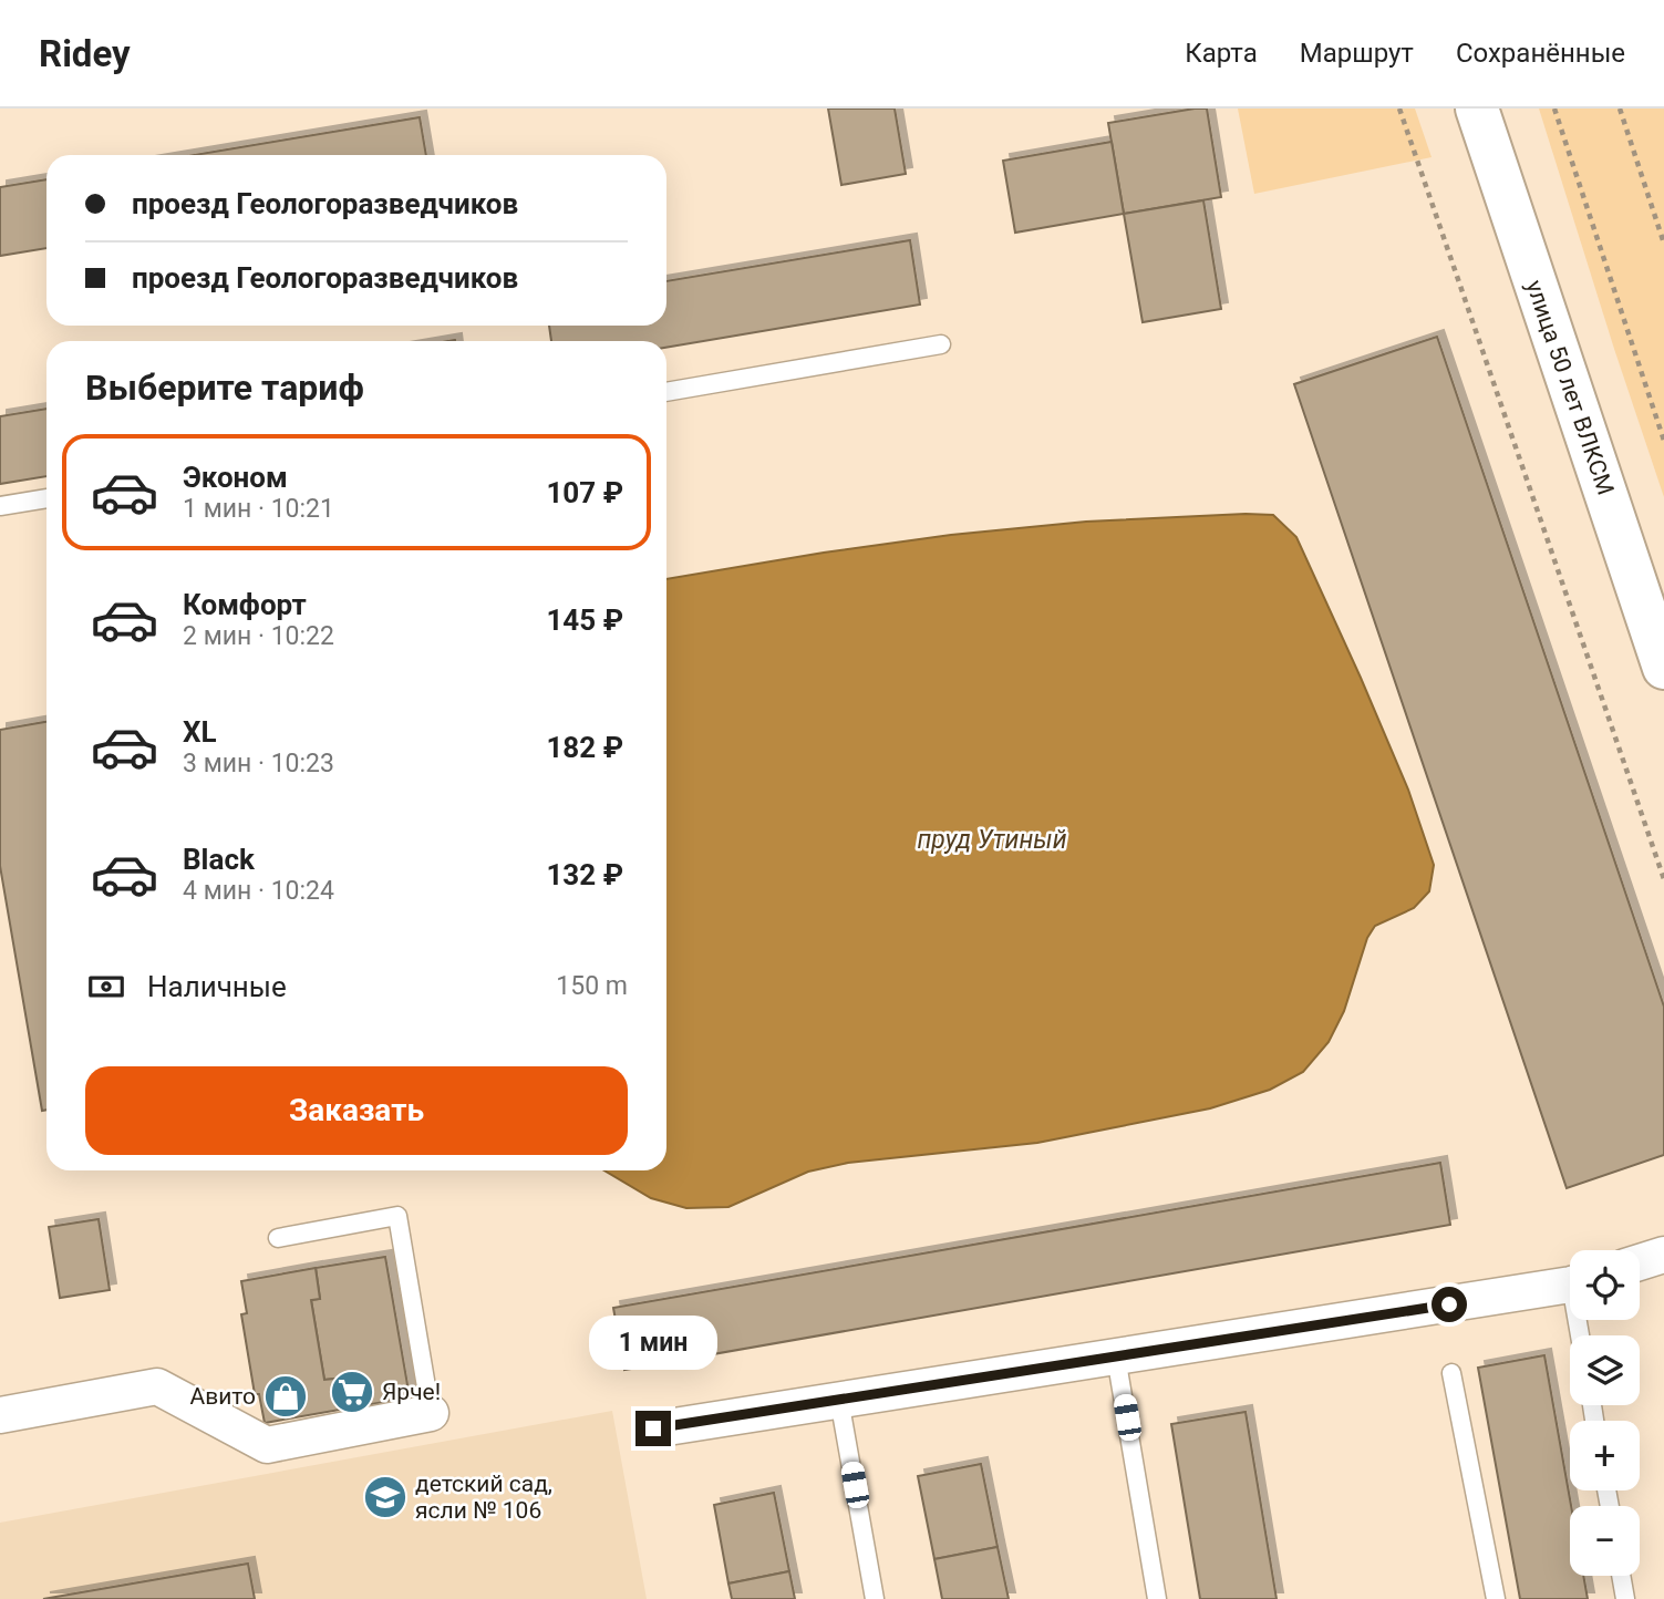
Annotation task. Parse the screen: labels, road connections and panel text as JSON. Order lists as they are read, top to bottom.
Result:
{
  "streets": {
    "street": ["улица 50 лет ВЛКСМ"]
  },
  "water": ["пруд Утиный"],
  "places": {
    "supermarket": ["Ярче!"],
    "shop": ["Авито"],
    "school or university": ["детский сад, ясли № 106"]
  },
  "page": {
    "header": "Ridey",
    "nav": ["Карта", "Маршрут", "Сохранённые"],
    "banner": ["проезд Геологоразведчиков", "проезд Геологоразведчиков"],
    "heading": "Выберите тариф",
    "list": [
      {
        "name": "Эконом",
        "note": "1 мин · 10:21",
        "value": "107 ₽"
      },
      {
        "name": "Комфорт",
        "note": "2 мин · 10:22",
        "value": "145 ₽"
      },
      {
        "name": "XL",
        "note": "3 мин · 10:23",
        "value": "182 ₽"
      },
      {
        "name": "Black",
        "note": "4 мин · 10:24",
        "value": "132 ₽"
      }
    ],
    "pay": ["Наличные", "150 m"],
    "buttons": "Заказать",
    "map_buttons": ["+", "−"],
    "bubble": "1 мин"
  }
}
